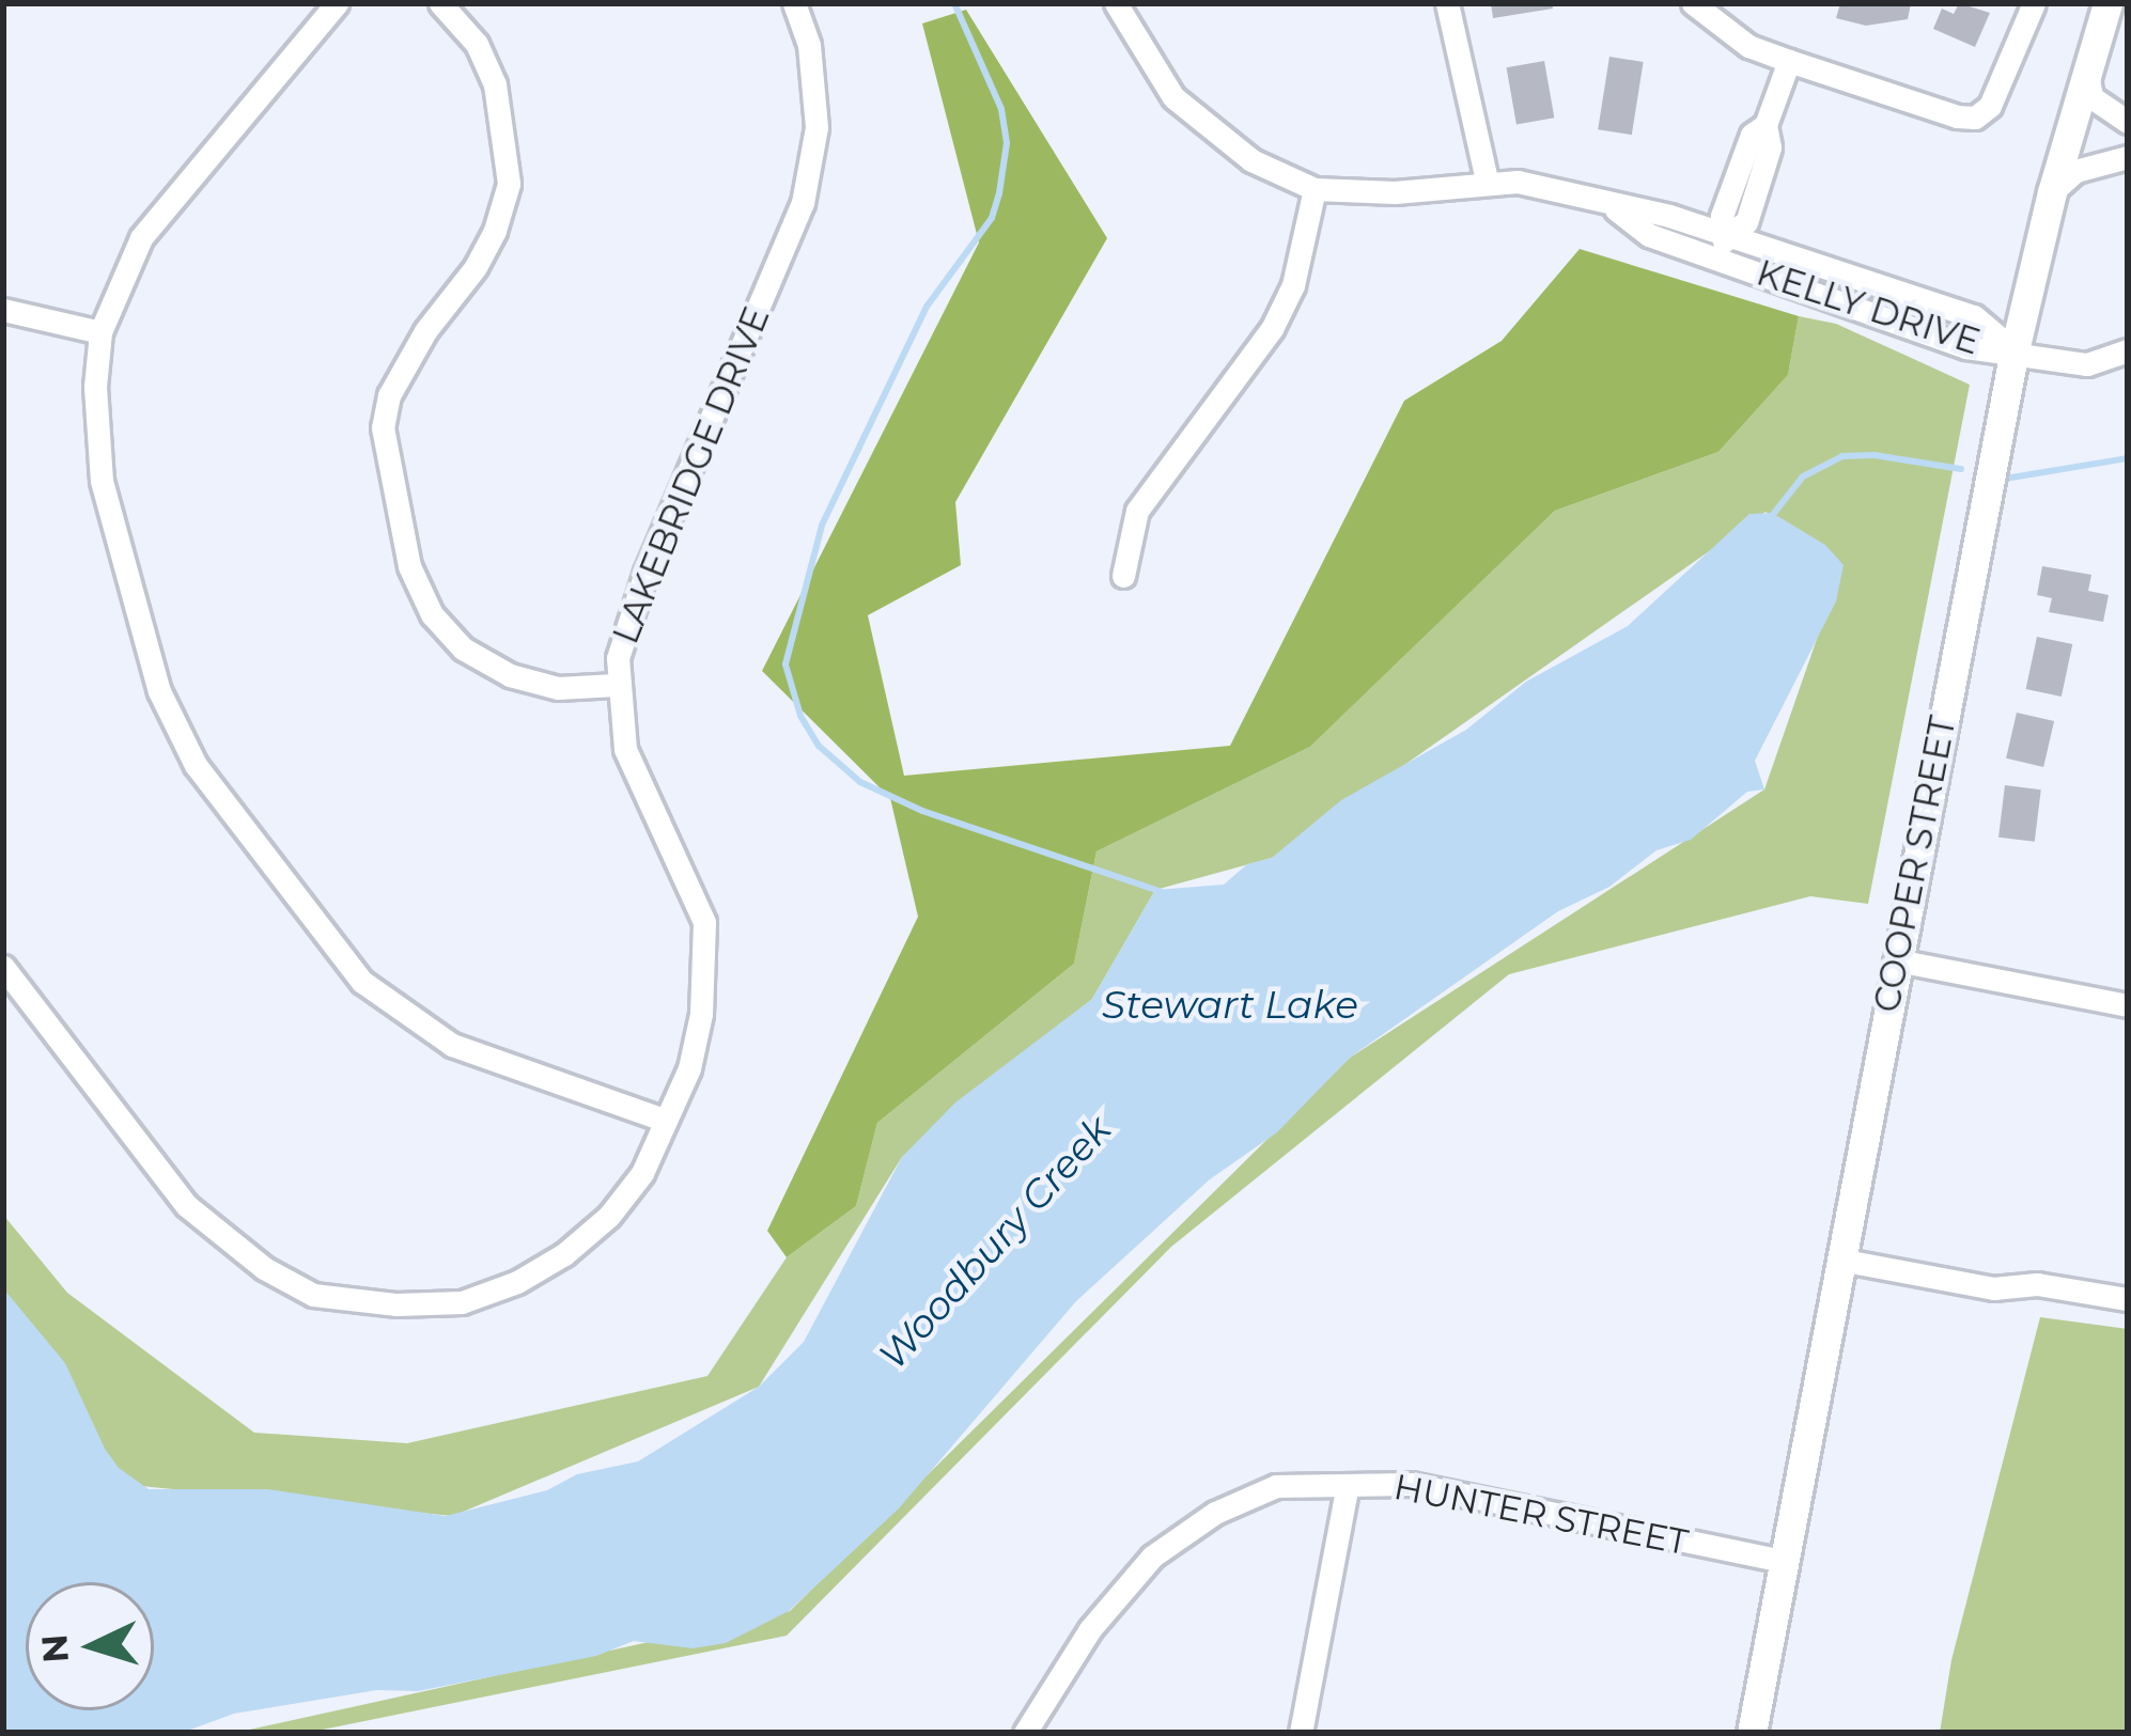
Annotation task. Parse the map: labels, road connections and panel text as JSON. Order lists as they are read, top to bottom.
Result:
{
  "streets": {
    "main road": ["COOPER STREET"],
    "street": ["KELLY DRIVE", "LAKEBRIDGE DRIVE", "HUNTER STREET"]
  },
  "crossings": [
    ["KELLY DRIVE", "COOPER STREET"],
    ["COOPER STREET", "HUNTER STREET"]
  ],
  "water": ["Stewart Lake", "Woodbury Creek"],
  "north": "left"
}
